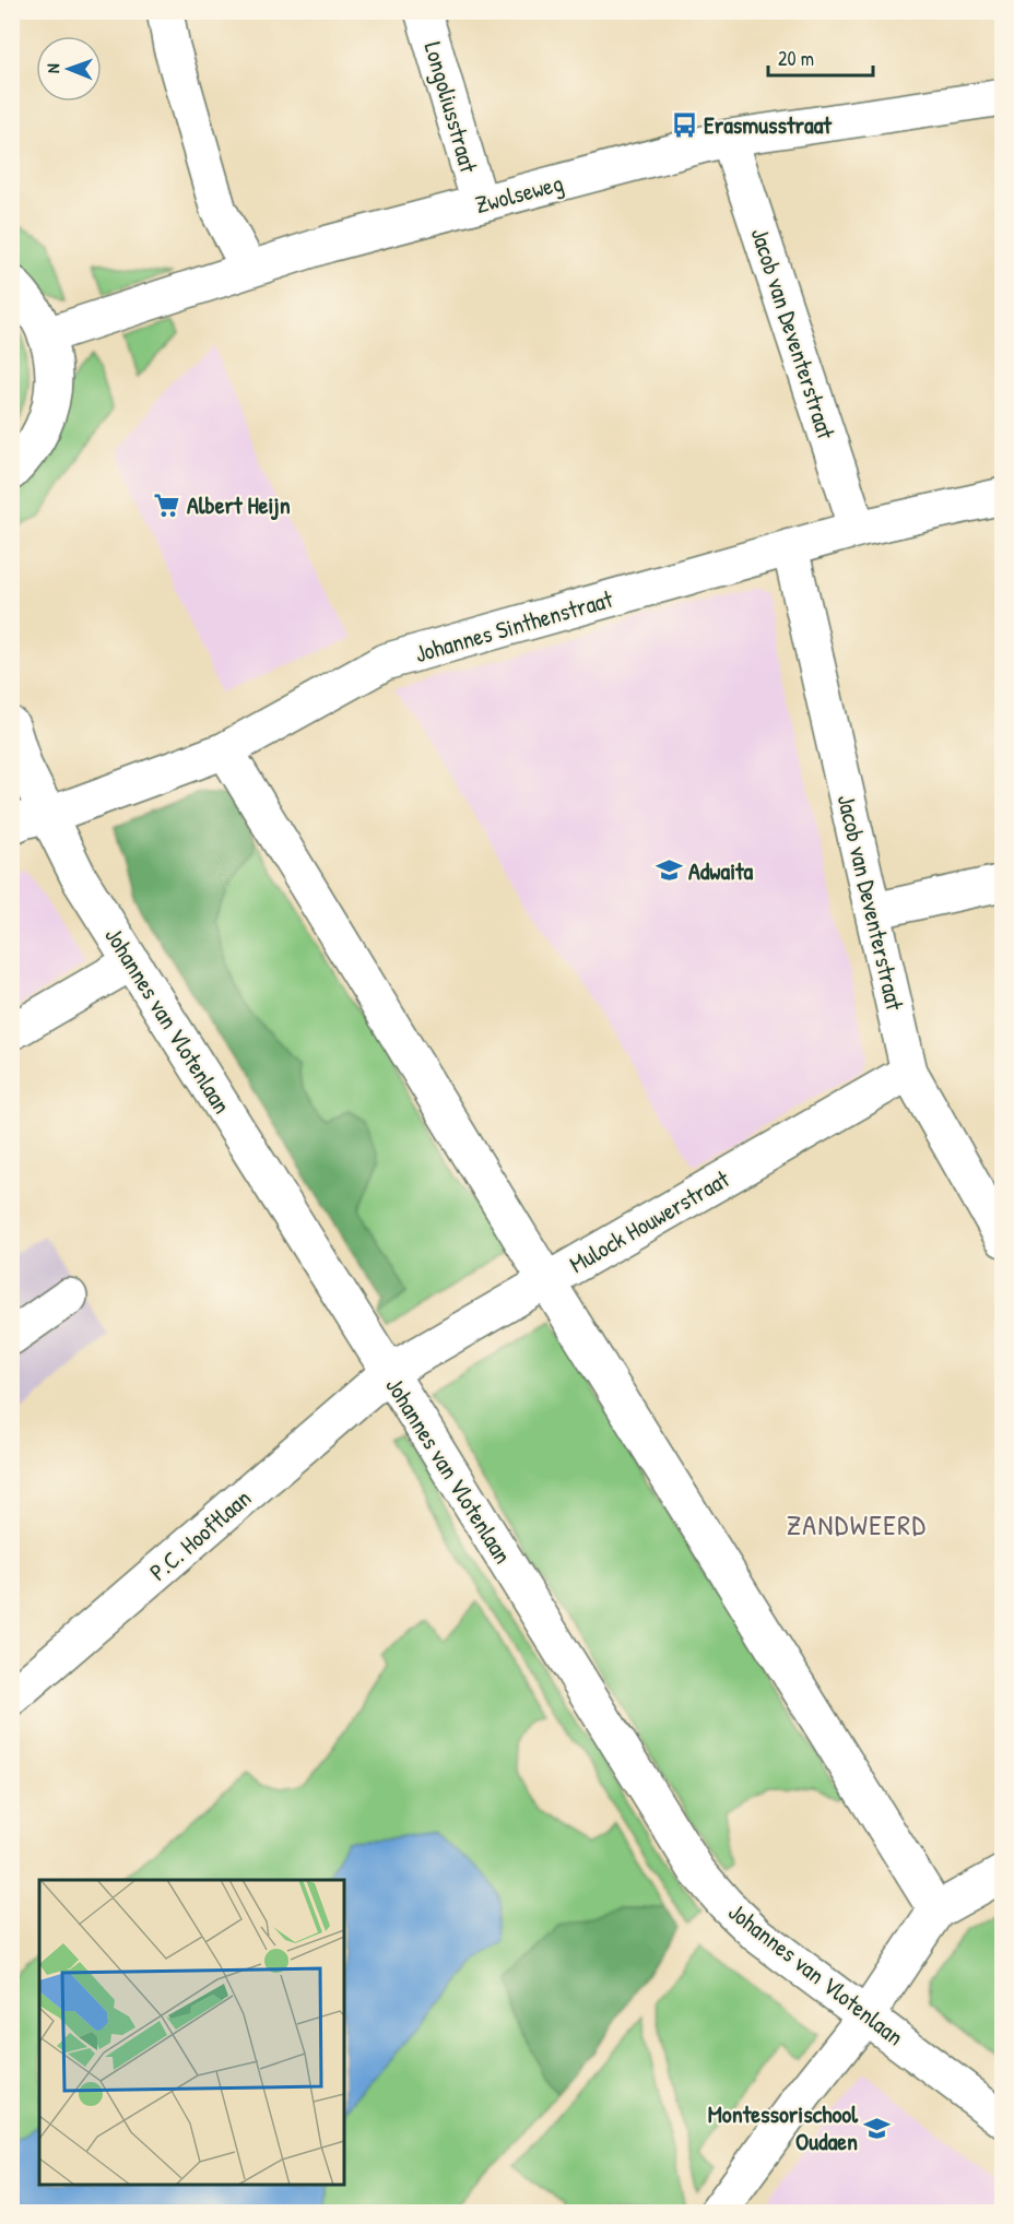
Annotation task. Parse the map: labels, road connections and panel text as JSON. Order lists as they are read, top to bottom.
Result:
{
  "streets": {
    "street": [
      "Longoliusstraat",
      "Zwolseweg",
      "Jacob van Deventerstraat",
      "Johannes Sinthenstraat",
      "Johannes van Vlotenlaan",
      "Mulock Houwerstraat",
      "P.C. Hooftlaan"
    ]
  },
  "crossings": [
    ["Longoliusstraat", "Zwolseweg"],
    ["Zwolseweg", "Jacob van Deventerstraat"],
    ["Jacob van Deventerstraat", "Johannes Sinthenstraat"],
    ["Jacob van Deventerstraat", "Mulock Houwerstraat"],
    ["Johannes Sinthenstraat", "Johannes van Vlotenlaan"],
    ["Johannes van Vlotenlaan", "Mulock Houwerstraat"],
    ["Johannes van Vlotenlaan", "P.C. Hooftlaan"],
    ["Mulock Houwerstraat", "P.C. Hooftlaan"]
  ],
  "districts": ["ZANDWEERD"],
  "places": {
    "bus stop": ["Erasmusstraat"],
    "supermarket": ["Albert Heijn"],
    "school or university": ["Adwaita", "Montessorischool Oudaen"]
  },
  "scale_bar": "20 m",
  "north": "left"
}
